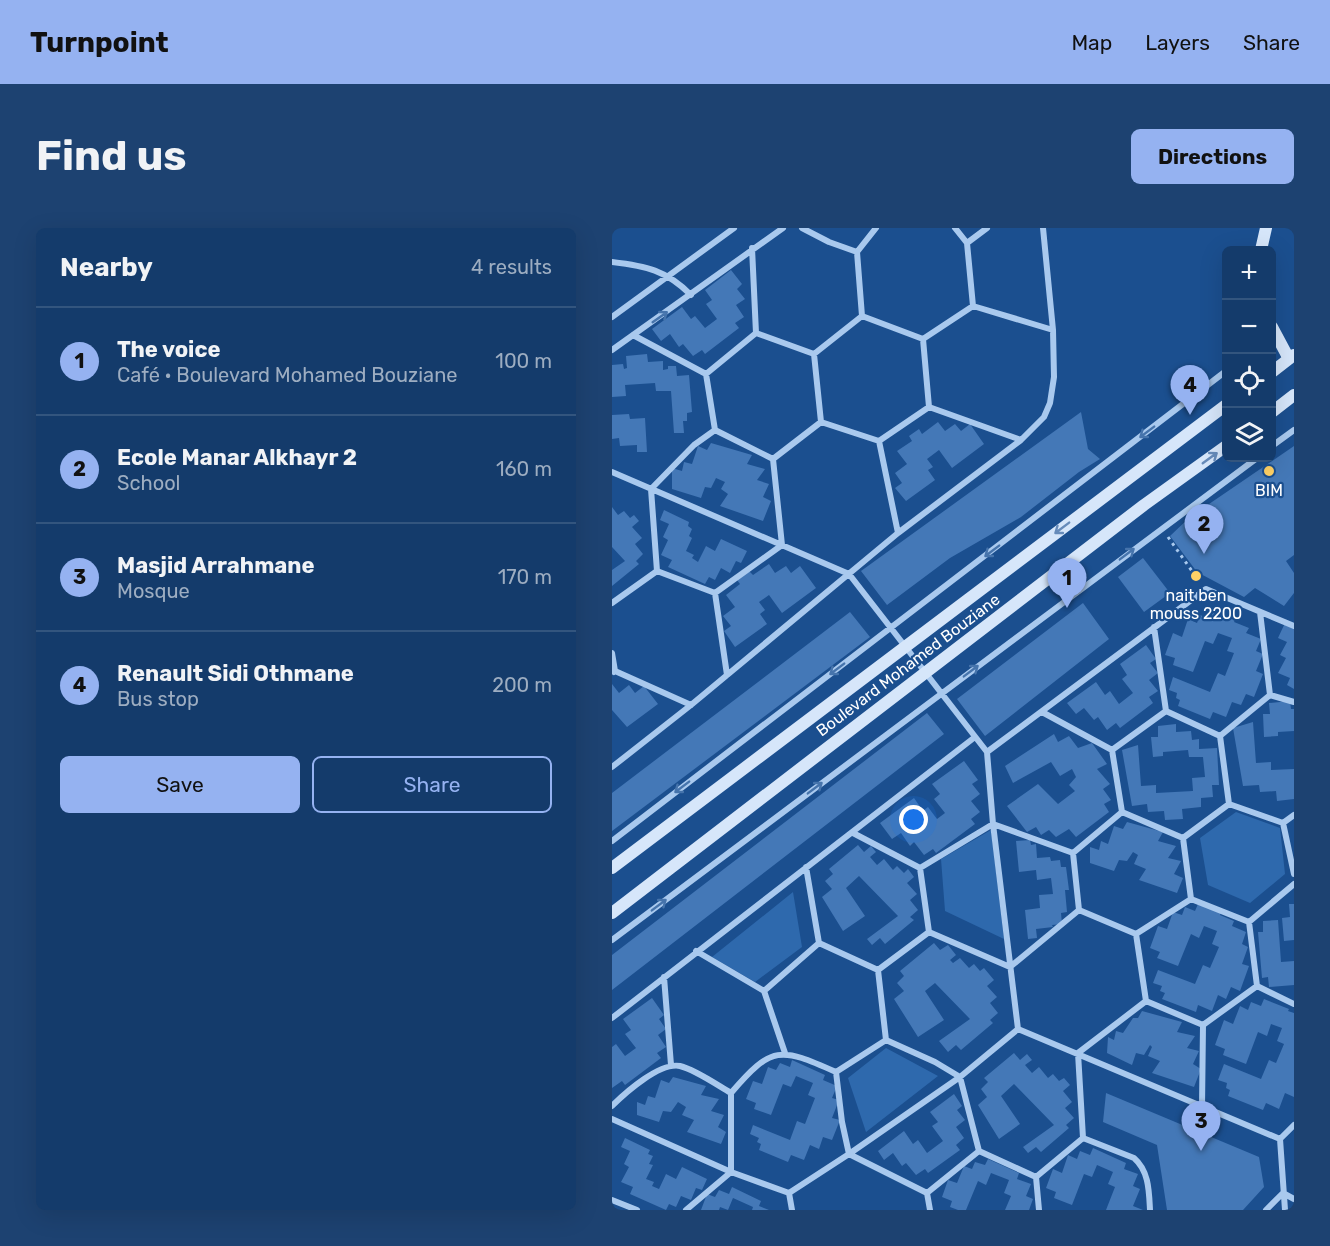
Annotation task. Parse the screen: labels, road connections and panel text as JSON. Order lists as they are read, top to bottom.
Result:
{
  "streets": {
    "street": ["Boulevard Mohamed Bouziane"]
  },
  "places": ["BIM", "nait ben mouss 2200"],
  "page": {
    "header": "Turnpoint",
    "nav": ["Map", "Layers", "Share"],
    "buttons": [
      "Directions",
      ["Save", "Share"]
    ],
    "title": "Find us",
    "heading": ["Nearby", "4 results"],
    "map_buttons": ["+", "−"],
    "list": [
      {
        "mark": "1",
        "name": "The voice",
        "note": "Café · Boulevard Mohamed Bouziane",
        "value": "100 m"
      },
      {
        "mark": "2",
        "name": "Ecole Manar Alkhayr 2",
        "note": "School",
        "value": "160 m"
      },
      {
        "mark": "3",
        "name": "Masjid Arrahmane",
        "note": "Mosque",
        "value": "170 m"
      },
      {
        "mark": "4",
        "name": "Renault Sidi Othmane",
        "note": "Bus stop",
        "value": "200 m"
      }
    ],
    "pins": [
      "4",
      "2",
      "1",
      "3"
    ]
  }
}
